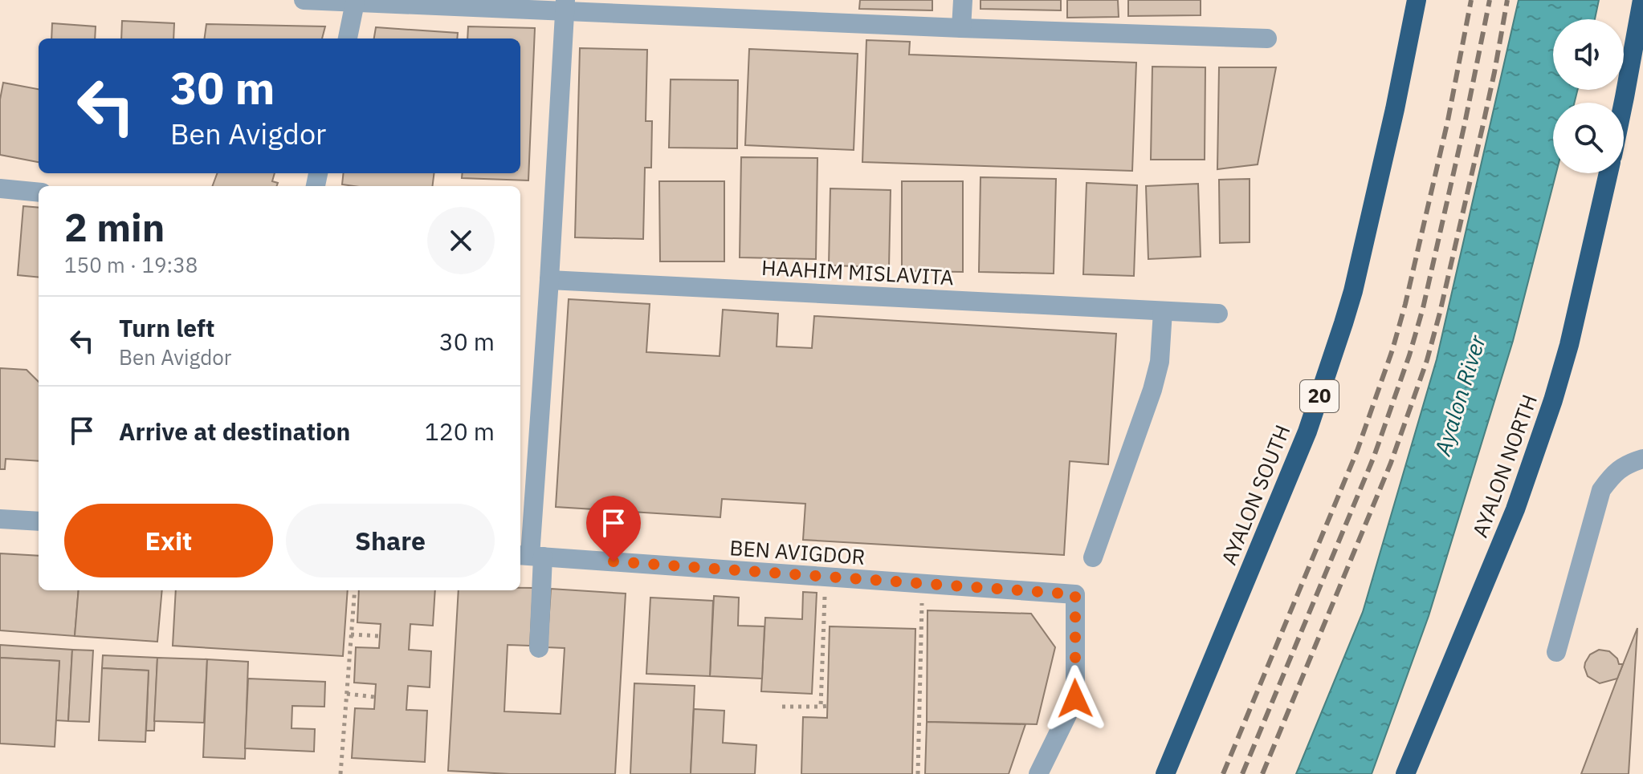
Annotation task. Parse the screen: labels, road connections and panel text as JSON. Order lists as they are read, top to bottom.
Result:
{
  "streets": {
    "highway": ["20", "AYALON NORTH", "AYALON SOUTH"],
    "street": ["HAAHIM MISLAVITA", "BEN AVIGDOR"]
  },
  "water": ["Ayalon River"],
  "page": {
    "turn": ["30 m", "Ben Avigdor"],
    "heading": ["2 min", "150 m · 19:38"],
    "list": [
      {
        "name": "Turn left",
        "note": "Ben Avigdor",
        "value": "30 m"
      },
      {
        "name": "Arrive at destination",
        "value": "120 m"
      }
    ],
    "buttons": ["Exit", "Share"]
  }
}
